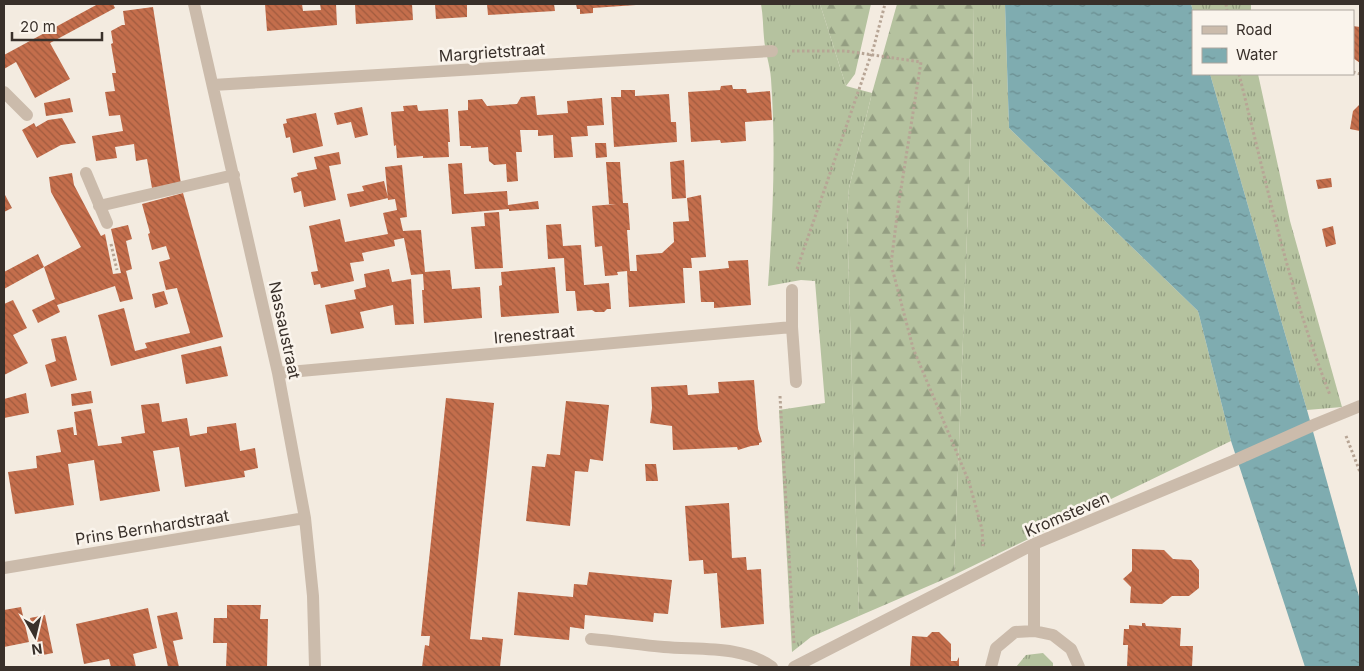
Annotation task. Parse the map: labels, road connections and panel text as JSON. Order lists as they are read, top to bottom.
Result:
{
  "streets": {
    "street": [
      "Margrietstraat",
      "Nassaustraat",
      "Irenestraat",
      "Kromsteven",
      "Prins Bernhardstraat"
    ]
  },
  "crossings": [
    ["Margrietstraat", "Nassaustraat"],
    ["Nassaustraat", "Irenestraat"],
    ["Nassaustraat", "Prins Bernhardstraat"]
  ],
  "legend": ["Road", "Water"],
  "scale_bar": "20 m",
  "north": "bottom"
}
